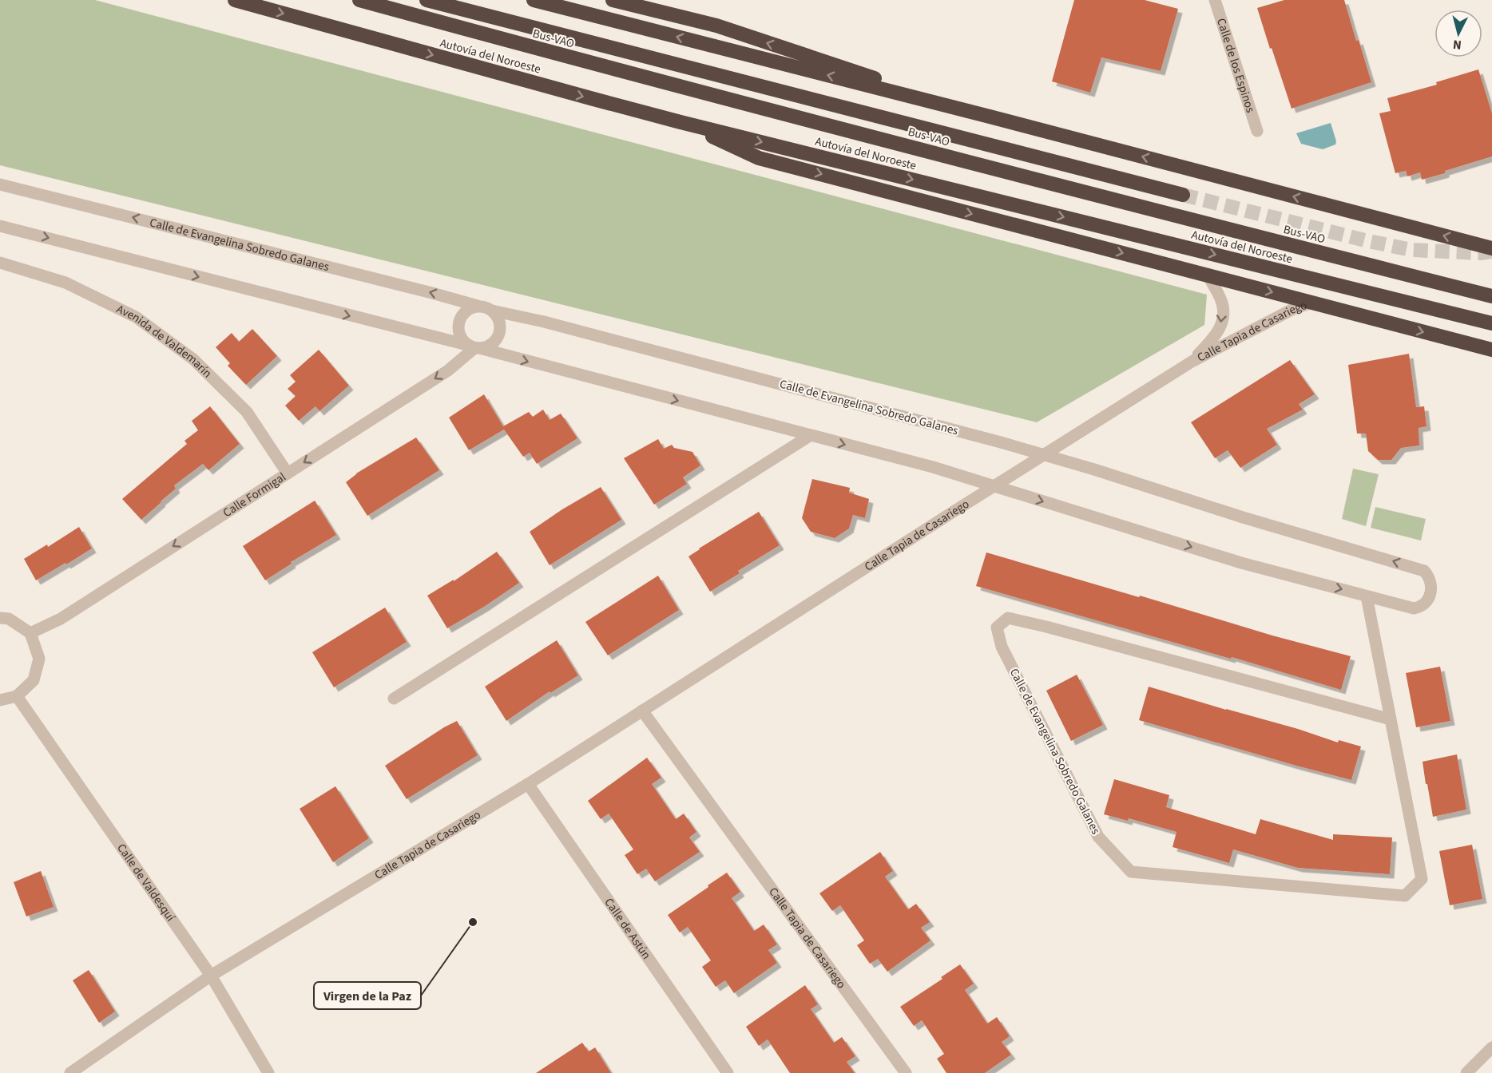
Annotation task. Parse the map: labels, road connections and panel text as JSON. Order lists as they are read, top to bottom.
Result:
{
  "streets": {
    "highway": ["Bus-VAO", "Autovía del Noroeste"],
    "street": [
      "Calle de los Espinos",
      "Calle de Evangelina Sobredo Galanes",
      "Calle Tapia de Casariego",
      "Avenida de Valdemarín",
      "Calle Formigal",
      "Calle de Valdesquí",
      "Calle de Astún"
    ]
  },
  "crossings": [
    ["Calle de Evangelina Sobredo Galanes", "Calle Tapia de Casariego"],
    ["Calle de Evangelina Sobredo Galanes", "Calle Formigal"],
    ["Calle Tapia de Casariego", "Calle de Valdesquí"],
    ["Calle Tapia de Casariego", "Calle de Astún"],
    ["Avenida de Valdemarín", "Calle Formigal"]
  ],
  "one_way": ["Calle Formigal"],
  "places": ["Virgen de la Paz"],
  "north": "bottom"
}
